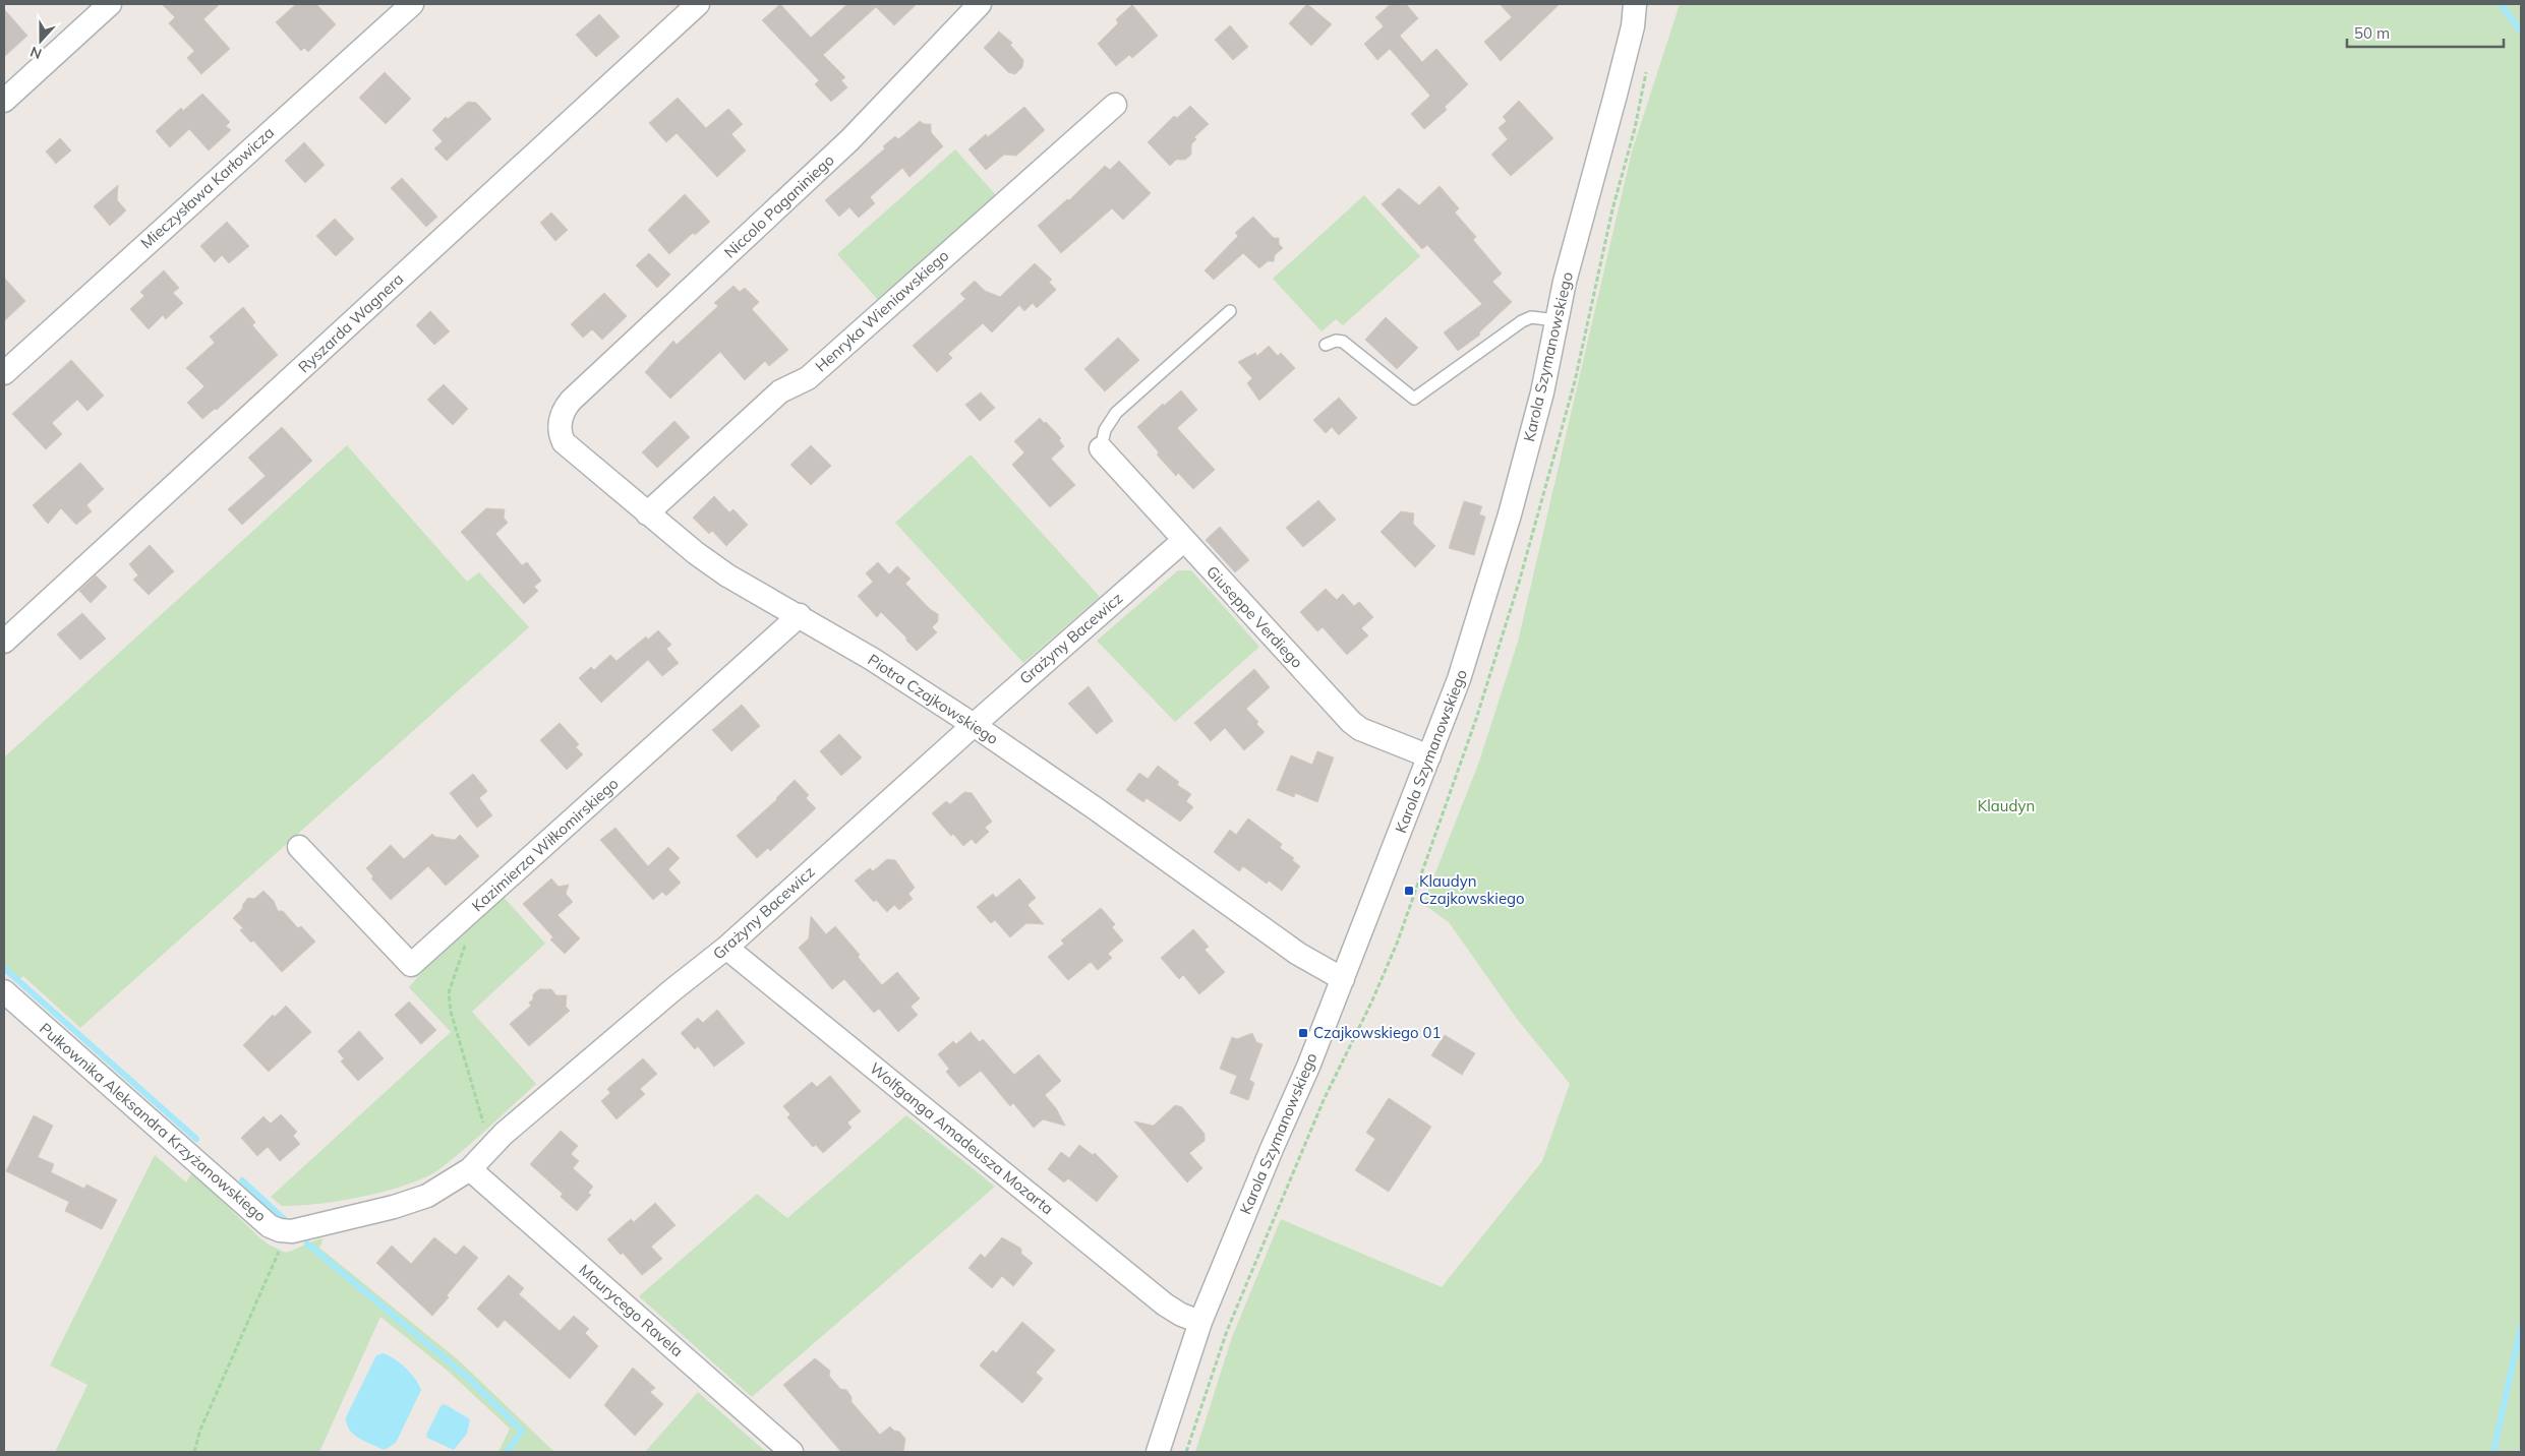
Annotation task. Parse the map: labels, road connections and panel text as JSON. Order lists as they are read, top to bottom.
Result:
{
  "streets": {
    "street": [
      "Mieczysława Karłowicza",
      "Niccolo Paganiniego",
      "Henryka Wieniawskiego",
      "Ryszarda Wagnera",
      "Karola Szymanowskiego",
      "Giuseppe Verdiego",
      "Grażyny Bacewicz",
      "Piotra Czajkowskiego",
      "Kazimierza Wiłkomirskiego",
      "Pułkownika Aleksandra Krzyżanowskiego",
      "Wolfganga Amadeusza Mozarta",
      "Maurycego Ravela"
    ]
  },
  "crossings": [
    ["Niccolo Paganiniego", "Piotra Czajkowskiego"],
    ["Henryka Wieniawskiego", "Piotra Czajkowskiego"],
    ["Karola Szymanowskiego", "Giuseppe Verdiego"],
    ["Karola Szymanowskiego", "Piotra Czajkowskiego"],
    ["Karola Szymanowskiego", "Wolfganga Amadeusza Mozarta"],
    ["Giuseppe Verdiego", "Grażyny Bacewicz"],
    ["Grażyny Bacewicz", "Piotra Czajkowskiego"],
    ["Grażyny Bacewicz", "Pułkownika Aleksandra Krzyżanowskiego"],
    ["Grażyny Bacewicz", "Wolfganga Amadeusza Mozarta"],
    ["Grażyny Bacewicz", "Maurycego Ravela"],
    ["Piotra Czajkowskiego", "Kazimierza Wiłkomirskiego"]
  ],
  "parks": ["Klaudyn"],
  "places": {
    "transit": ["Klaudyn Czajkowskiego", "Czajkowskiego 01"]
  },
  "scale_bar": "50 m",
  "north": "bottom"
}
